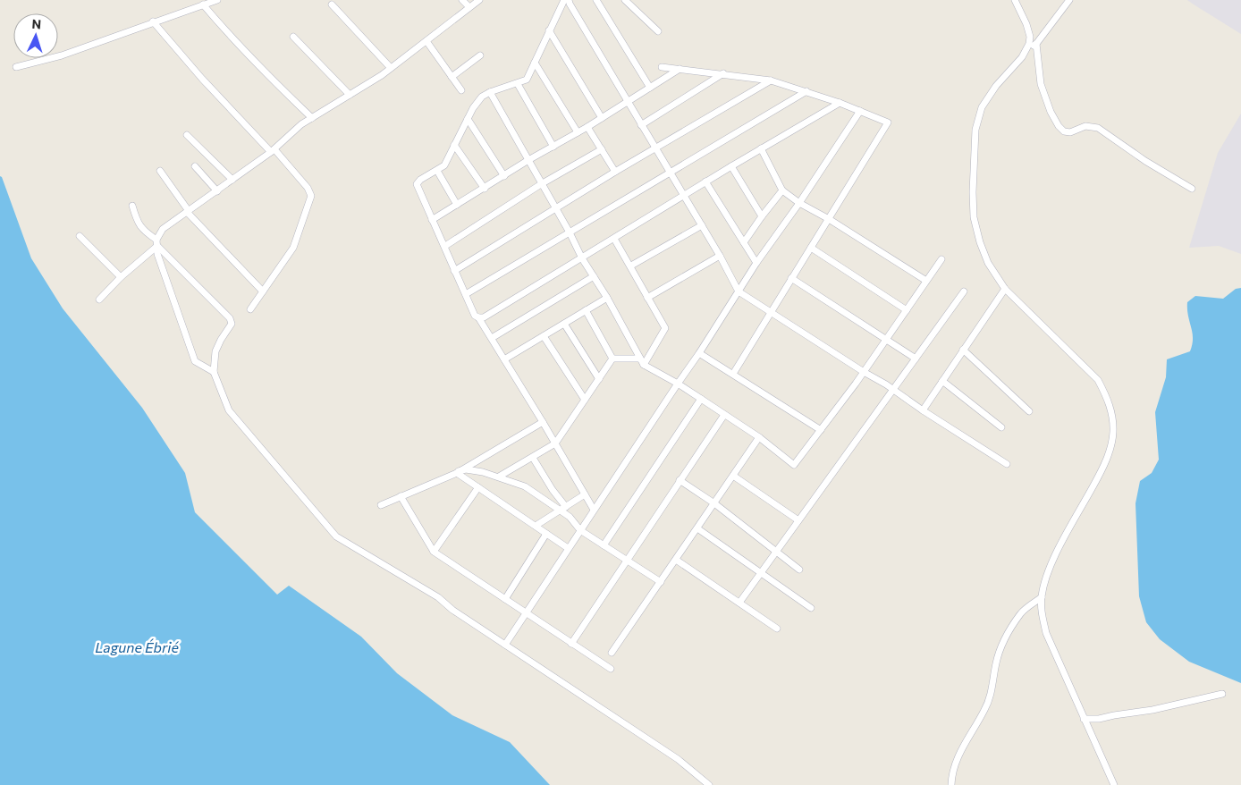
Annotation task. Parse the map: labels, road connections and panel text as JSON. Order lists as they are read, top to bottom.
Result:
{
  "water": ["Lagune Ébrié"],
  "north": "top"
}
